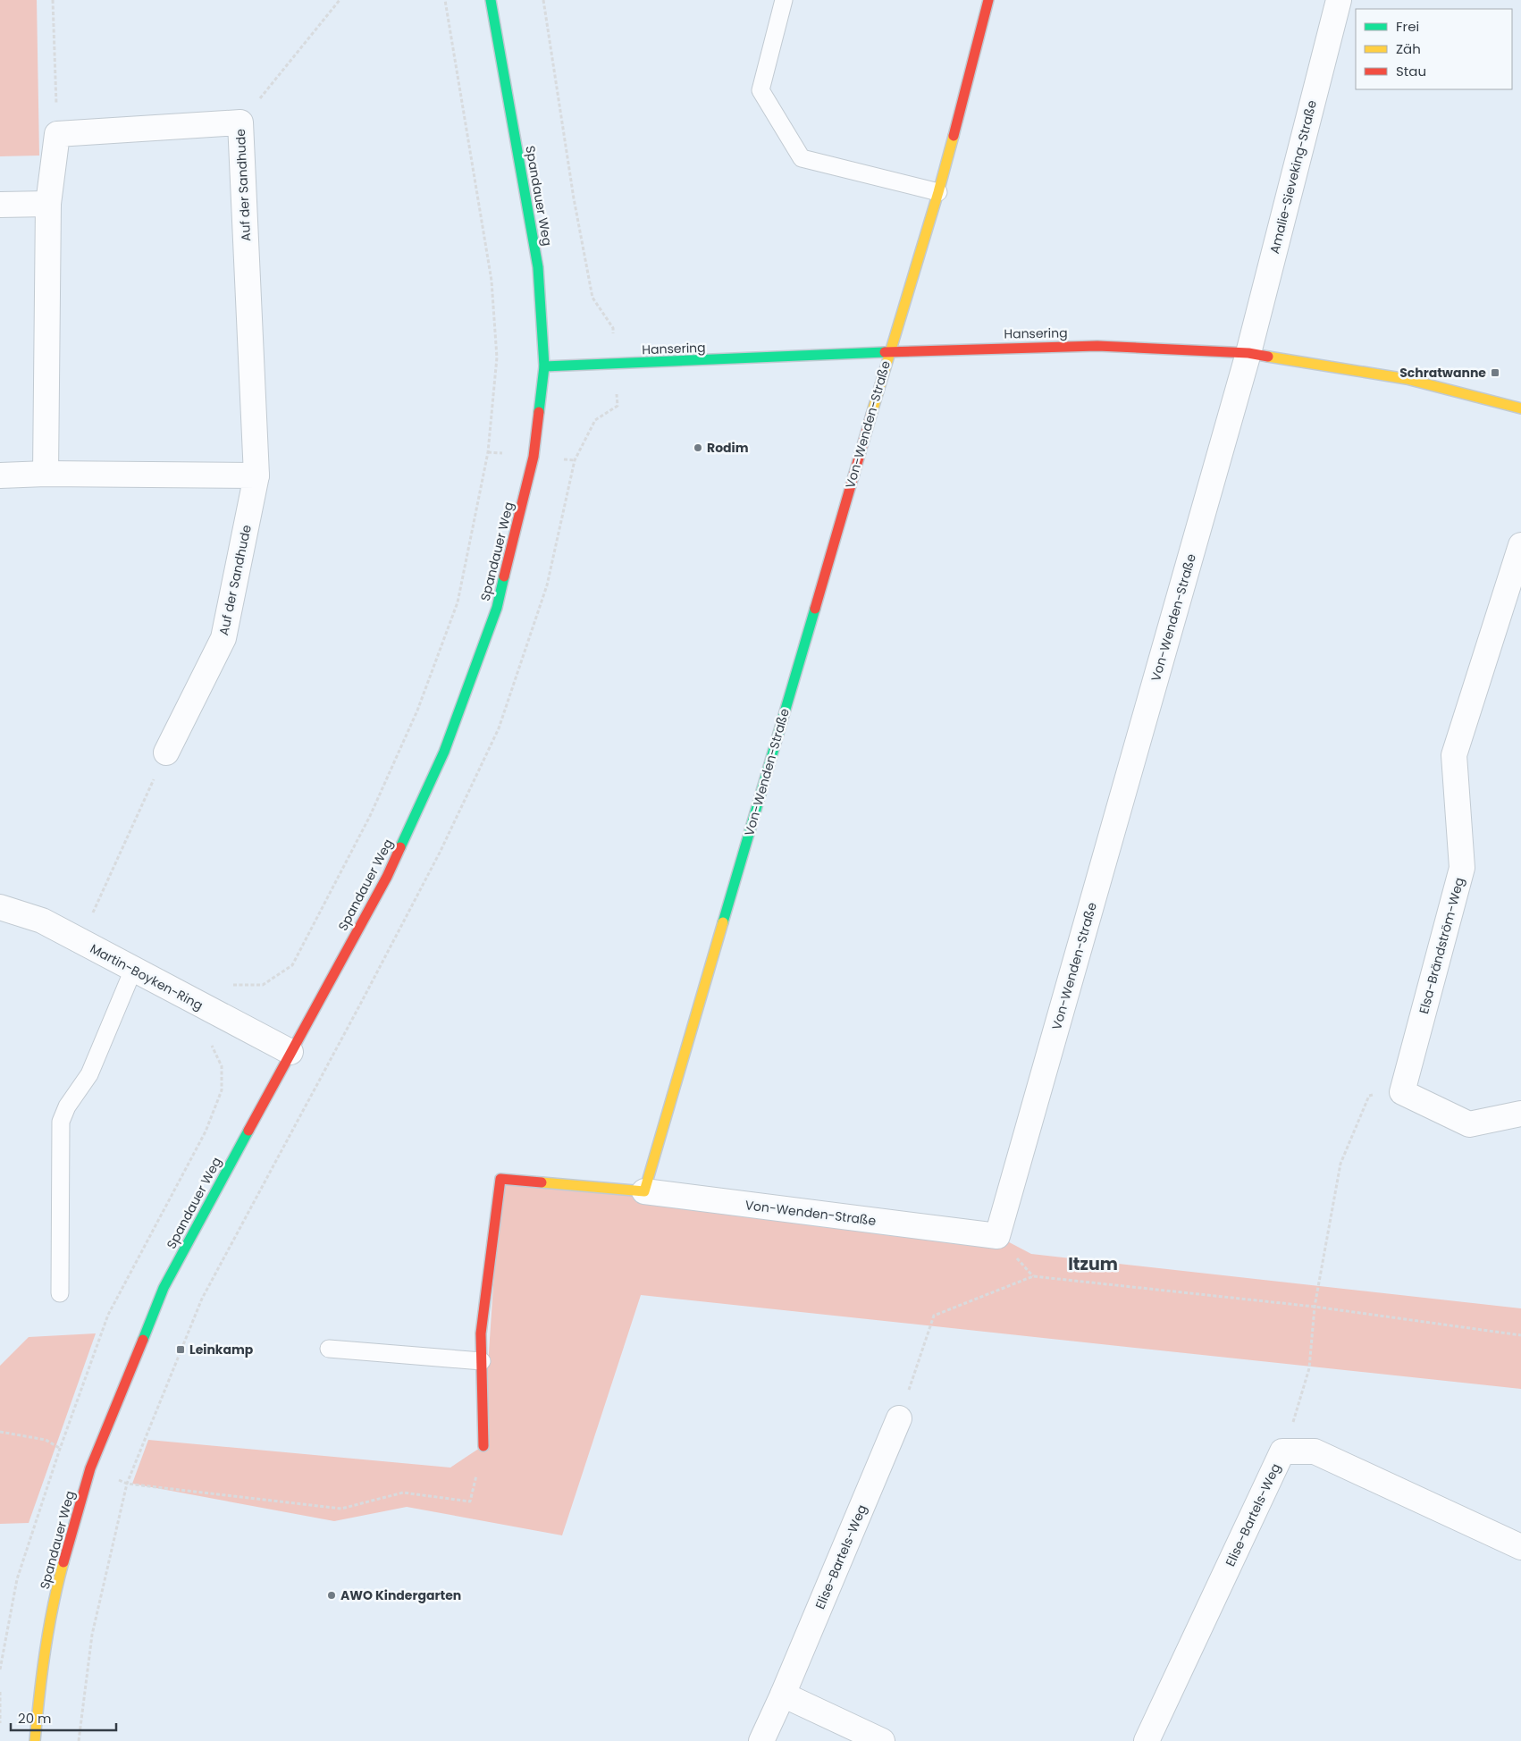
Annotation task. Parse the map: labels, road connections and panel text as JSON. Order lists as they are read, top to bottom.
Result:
{
  "streets": {
    "street": [
      "Amalie-Sieveking-Straße",
      "Auf der Sandhude",
      "Spandauer Weg",
      "Hansering",
      "Von-Wenden-Straße",
      "Elsa-Brändström-Weg",
      "Martin-Boyken-Ring",
      "Elise-Bartels-Weg"
    ]
  },
  "crossings": [
    ["Amalie-Sieveking-Straße", "Hansering"],
    ["Amalie-Sieveking-Straße", "Von-Wenden-Straße"],
    ["Spandauer Weg", "Hansering"],
    ["Spandauer Weg", "Martin-Boyken-Ring"],
    ["Hansering", "Von-Wenden-Straße"]
  ],
  "districts": ["Itzum"],
  "places": {
    "transit": ["Schratwanne", "Leinkamp"],
    "other": ["Rodim", "AWO Kindergarten"]
  },
  "legend": ["Frei", "Zäh", "Stau"],
  "scale_bar": "20 m"
}
